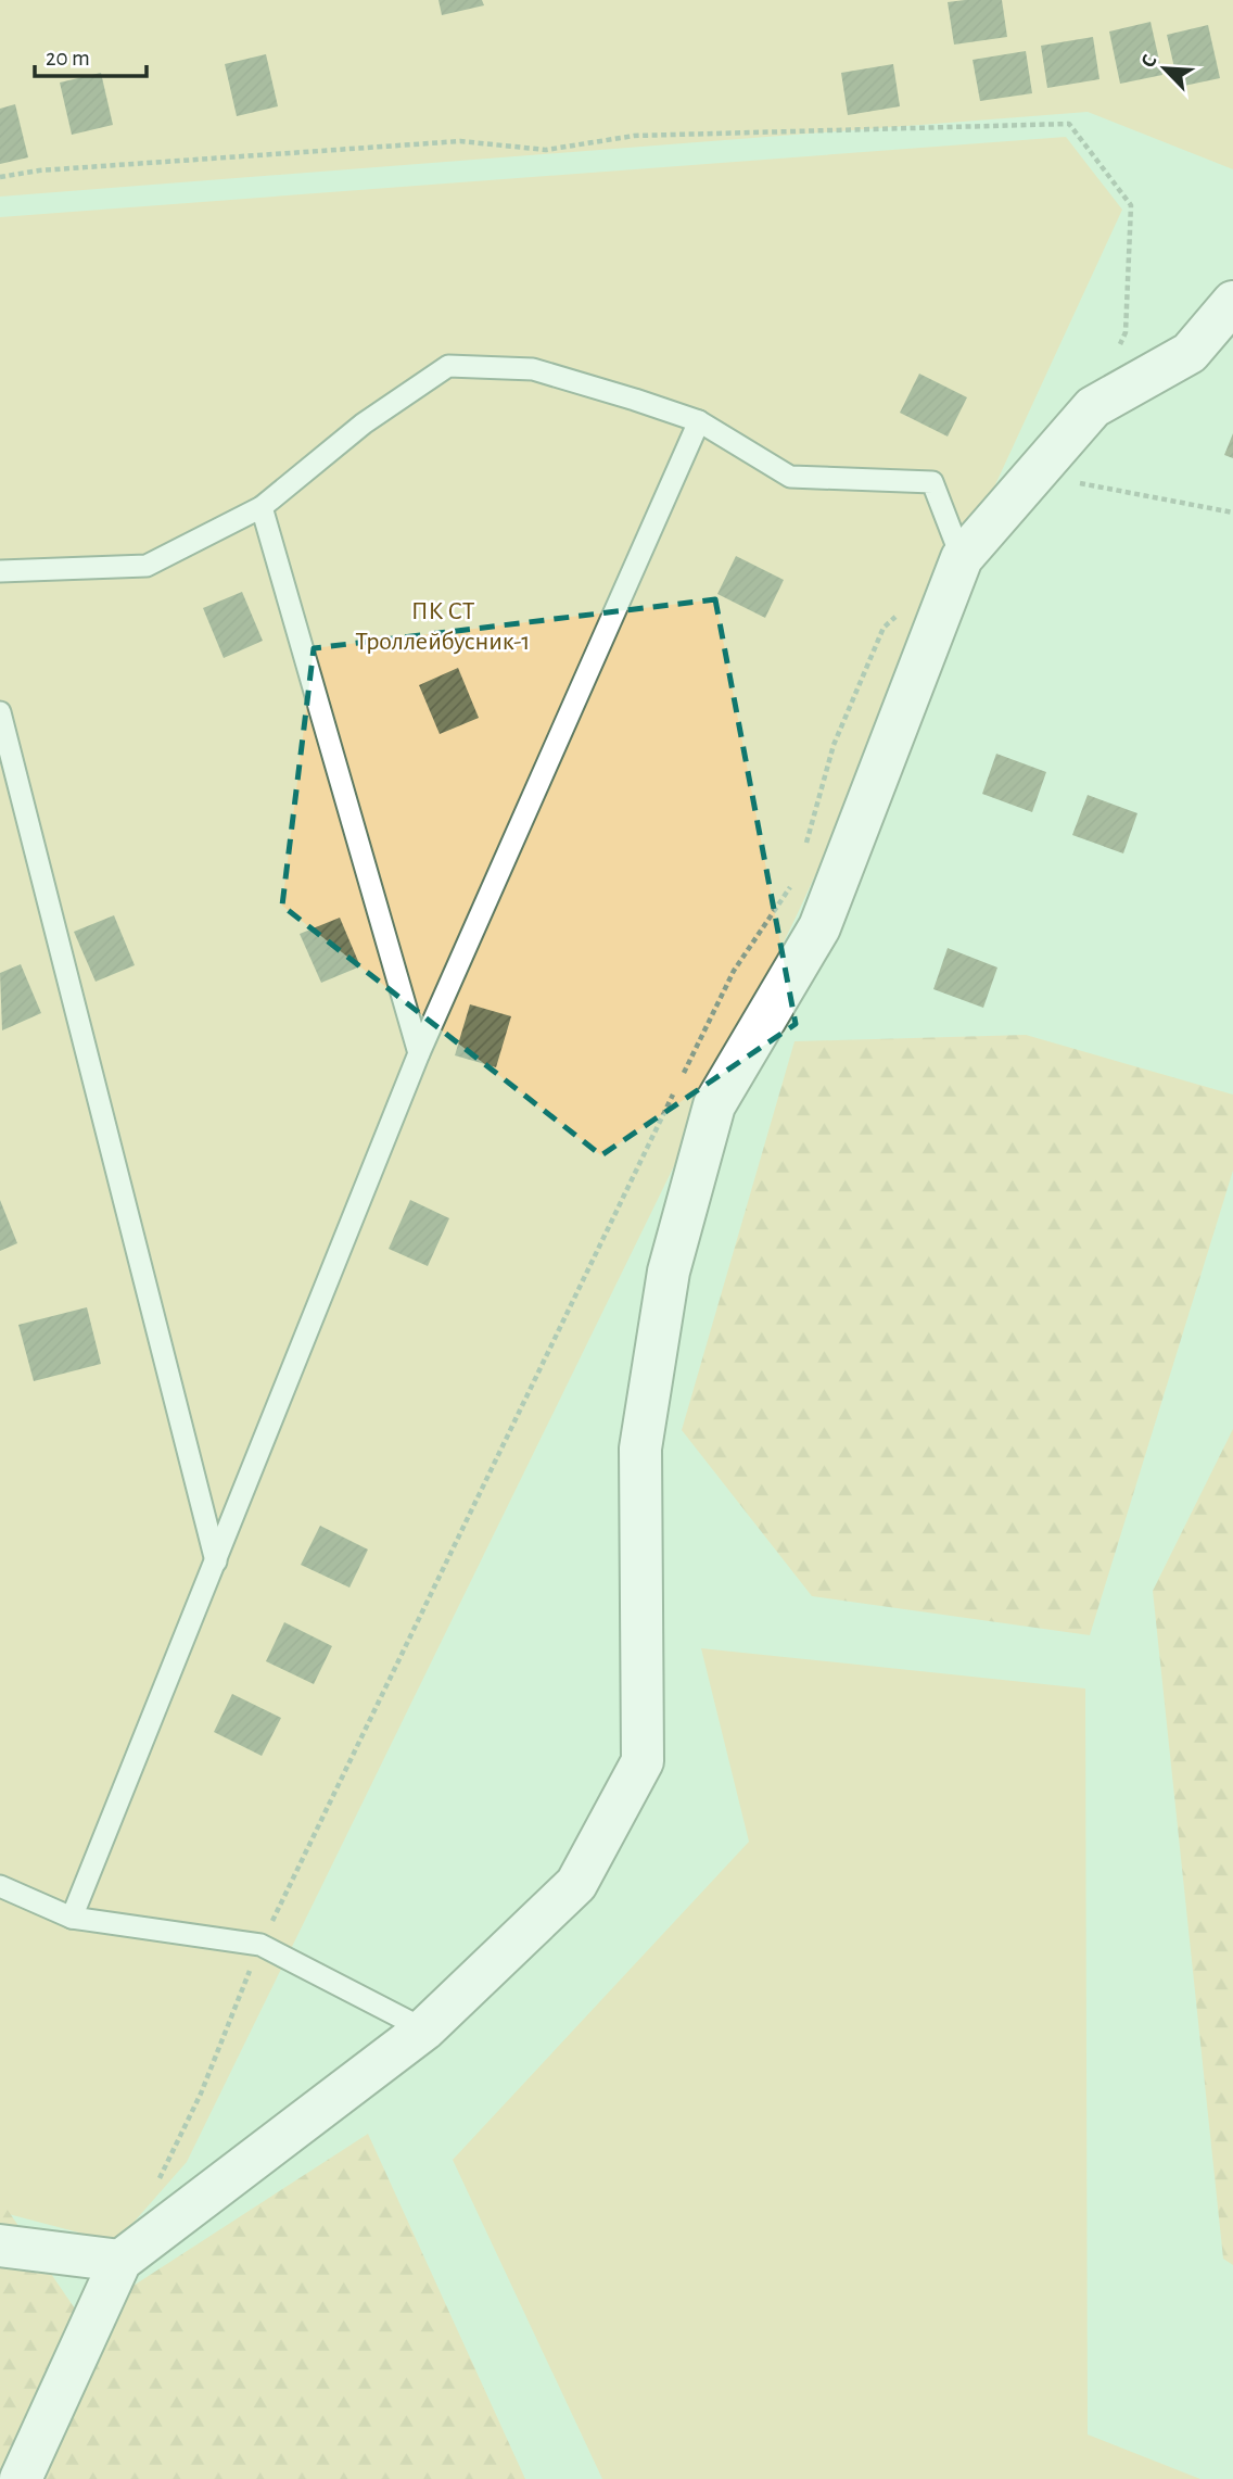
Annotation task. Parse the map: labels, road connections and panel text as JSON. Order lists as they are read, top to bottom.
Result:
{
  "parks": ["ПК СТ Троллейбусник-1"],
  "scale_bar": "20 m",
  "north": "top left"
}
